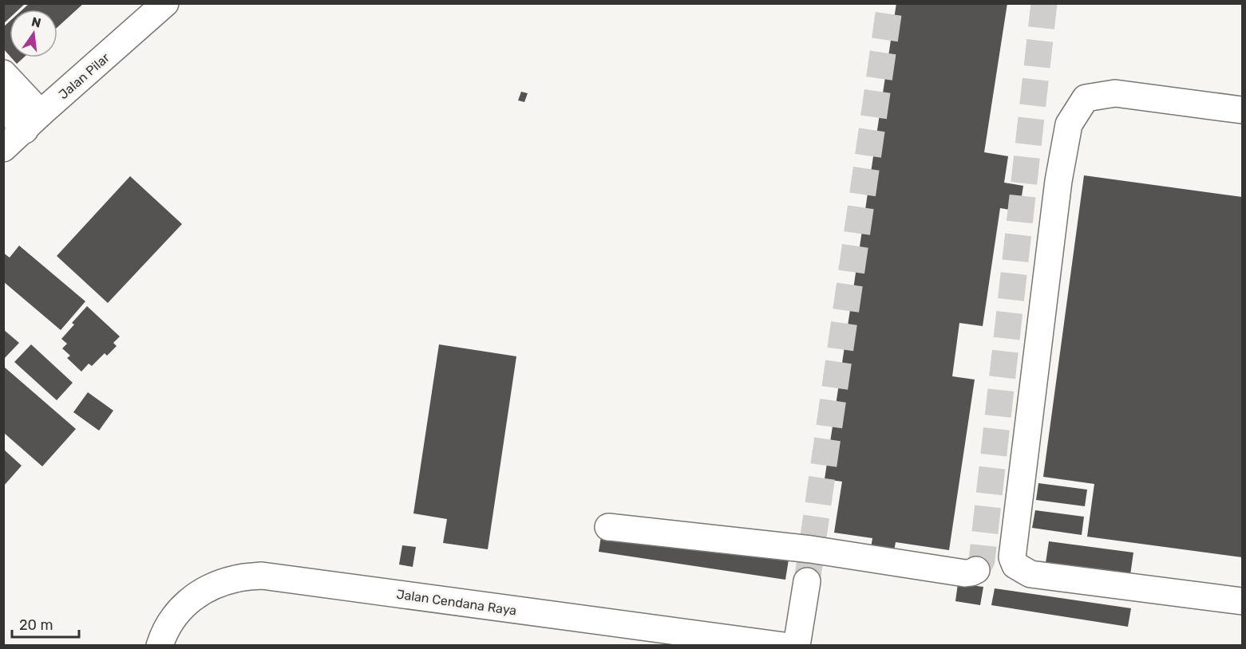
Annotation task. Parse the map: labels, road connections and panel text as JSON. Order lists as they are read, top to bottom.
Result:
{
  "streets": {
    "street": ["Jalan Pilar", "Jalan Cendana Raya"]
  },
  "scale_bar": "20 m",
  "north": "top"
}
